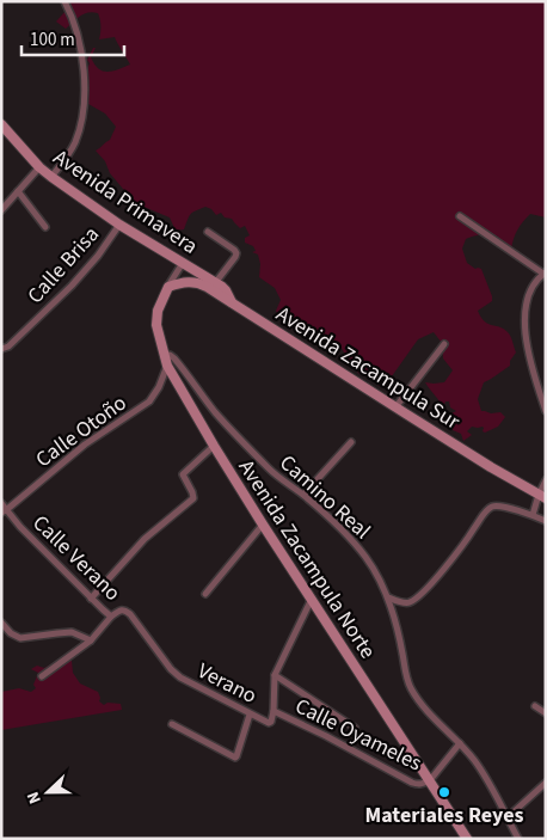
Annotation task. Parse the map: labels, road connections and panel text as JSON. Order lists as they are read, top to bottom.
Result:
{
  "streets": {
    "main road": ["Avenida Primavera", "Avenida Zacampula Sur", "Avenida Zacampula Norte"],
    "street": [
      "Calle Brisa",
      "Calle Otoño",
      "Camino Real",
      "Calle Verano",
      "Verano",
      "Calle Oyameles"
    ]
  },
  "crossings": [
    ["Avenida Primavera", "Calle Brisa"],
    ["Avenida Primavera", "Avenida Zacampula Sur"],
    ["Avenida Zacampula Sur", "Avenida Zacampula Norte"],
    ["Calle Otoño", "Calle Verano"],
    ["Calle Otoño", "Avenida Zacampula Norte"],
    ["Camino Real", "Avenida Zacampula Norte"],
    ["Calle Verano", "Verano"],
    ["Avenida Zacampula Norte", "Calle Oyameles"],
    ["Verano", "Calle Oyameles"]
  ],
  "places": ["Materiales Reyes"],
  "scale_bar": "100 m",
  "north": "left"
}
